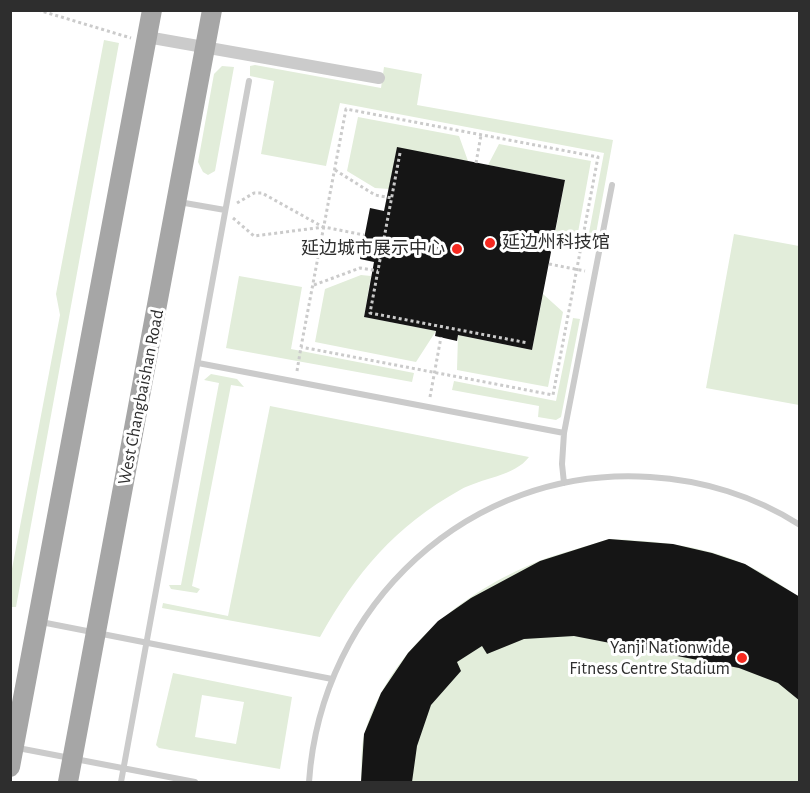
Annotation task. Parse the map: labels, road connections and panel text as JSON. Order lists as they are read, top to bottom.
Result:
{
  "streets": {
    "main road": ["West Changbaishan Road"]
  },
  "places": ["延边州科技馆", "延边城市展示中心", "Yanji Nationwide Fitness Centre Stadium"]
}
